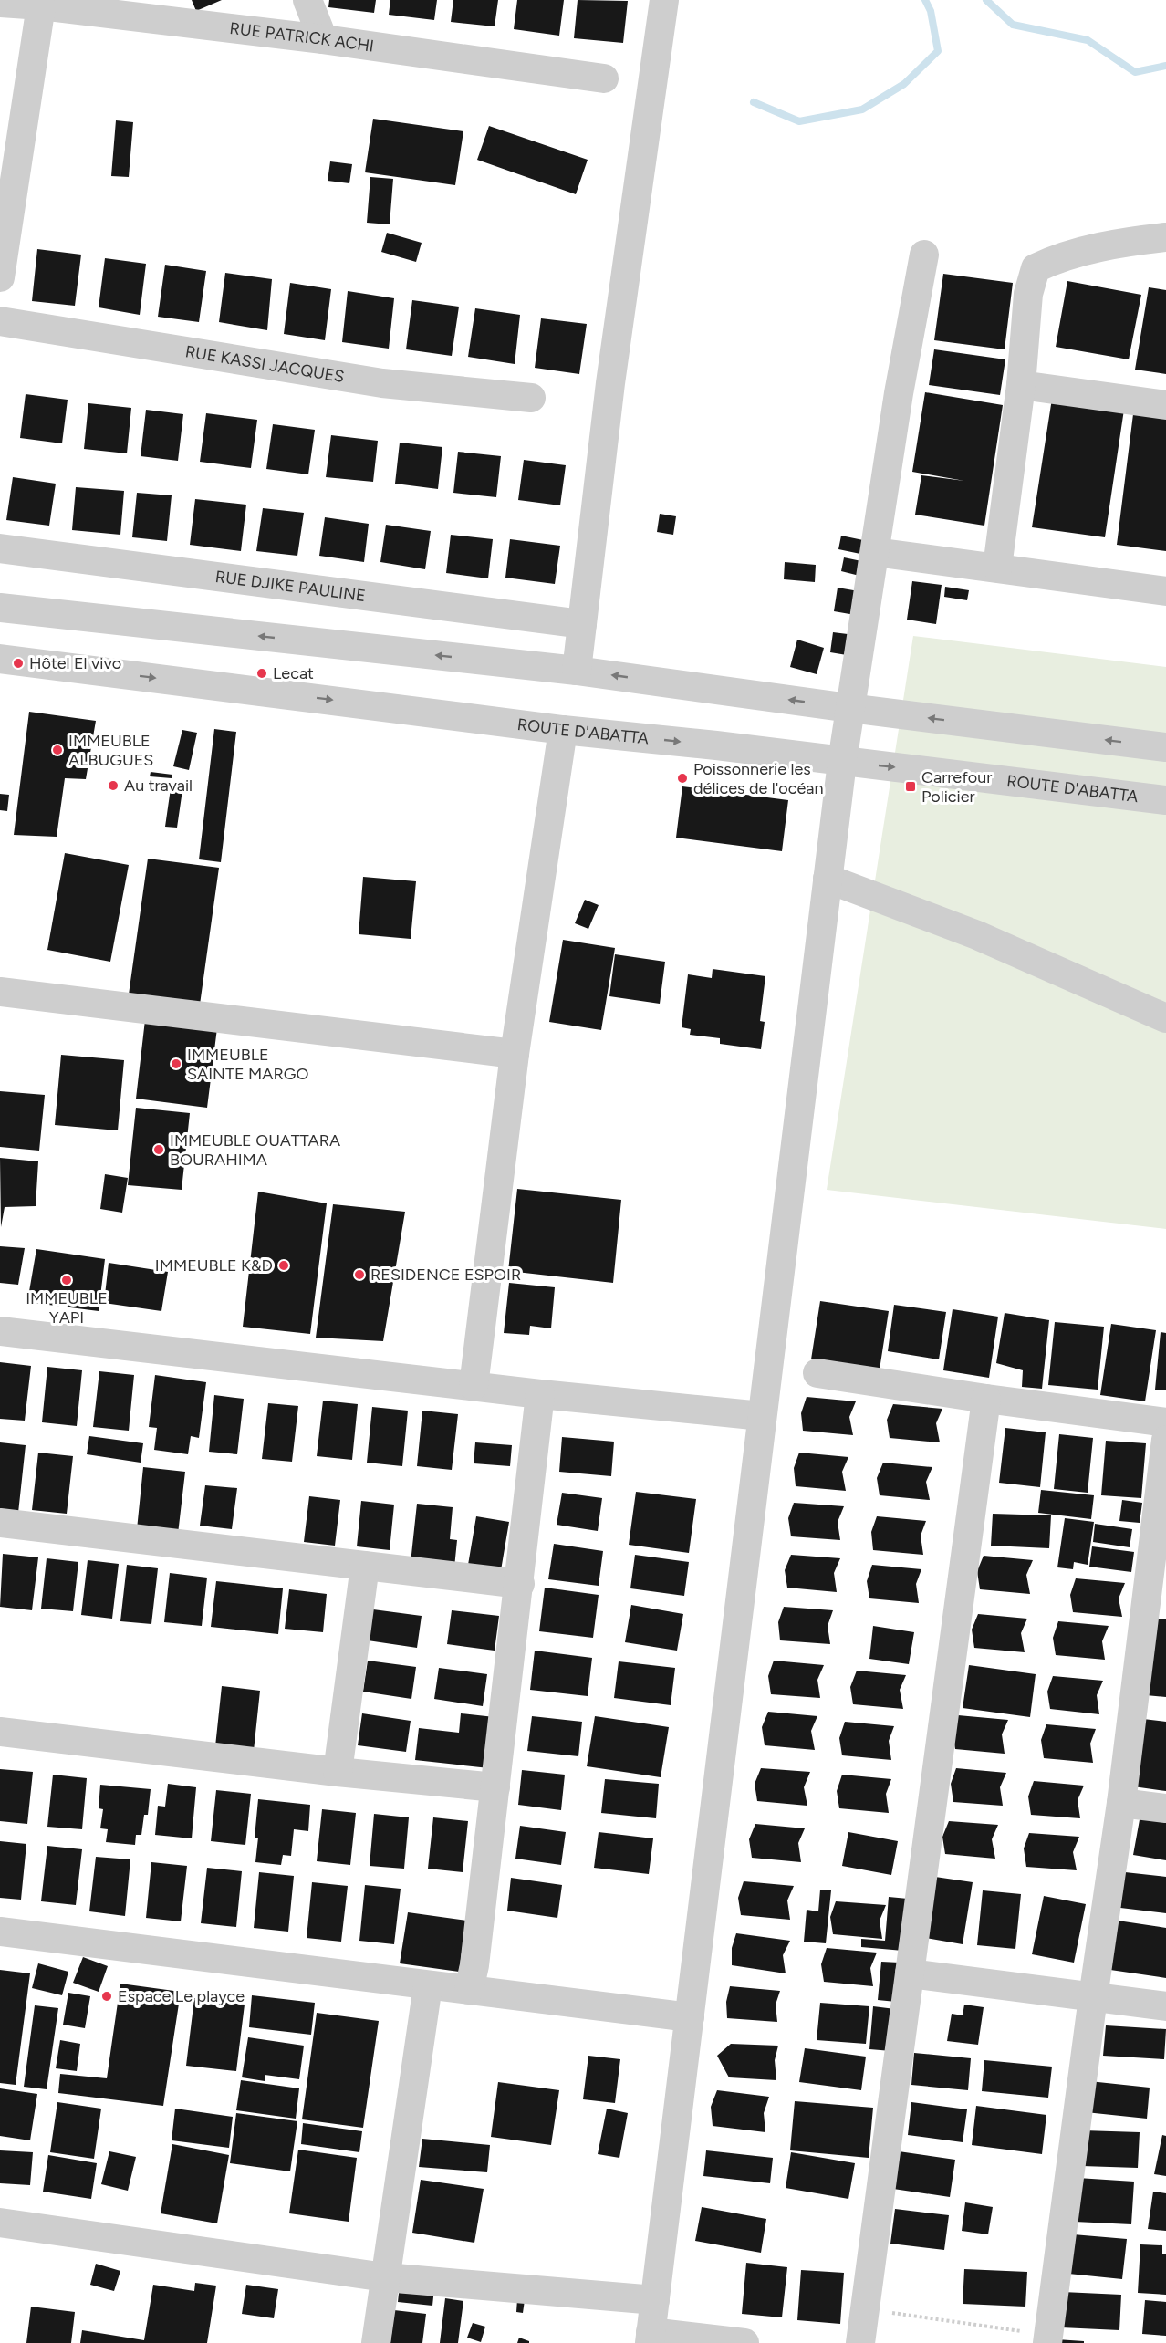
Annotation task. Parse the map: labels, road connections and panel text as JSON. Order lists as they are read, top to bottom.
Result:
{
  "streets": {
    "street": [
      "RUE PATRICK ACHI",
      "RUE KASSI JACQUES",
      "RUE DJIKE PAULINE",
      "ROUTE D'ABATTA"
    ]
  },
  "places": {
    "other": [
      "Hôtel El vivo",
      "Lecat",
      "IMMEUBLE ALBUGUES",
      "Poissonnerie les délices de l'océan",
      "Au travail",
      "IMMEUBLE SAINTE MARGO",
      "IMMEUBLE OUATTARA BOURAHIMA",
      "IMMEUBLE K&D",
      "RESIDENCE ESPOIR",
      "IMMEUBLE YAPI",
      "Espace Le playce"
    ],
    "transit": ["Carrefour Policier"]
  }
}
